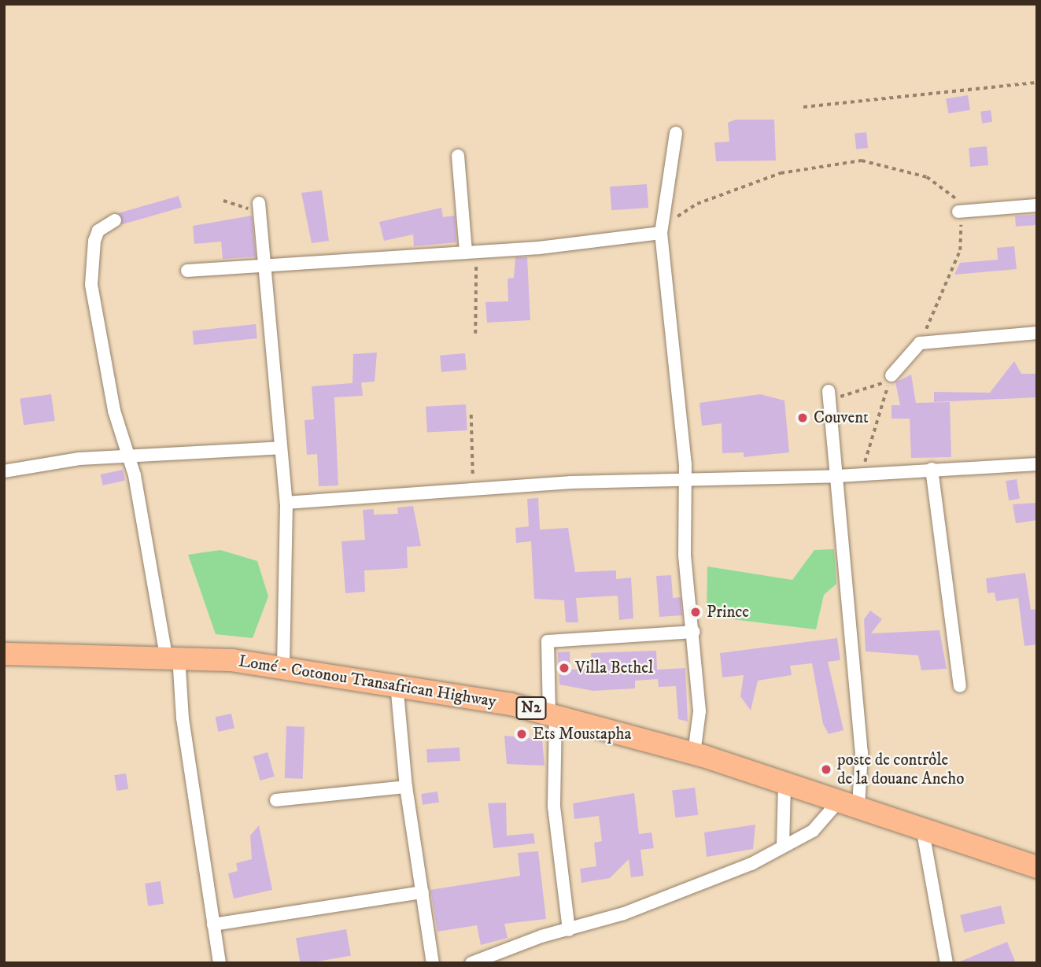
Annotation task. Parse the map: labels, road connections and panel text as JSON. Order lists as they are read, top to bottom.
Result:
{
  "streets": {
    "highway": ["Lomé - Cotonou Transafrican Highway", "N2"]
  },
  "places": [
    "Couvent",
    "Prince",
    "Villa Bethel",
    "Ets Moustapha",
    "poste de contrôle de la douane Aneho"
  ]
}
